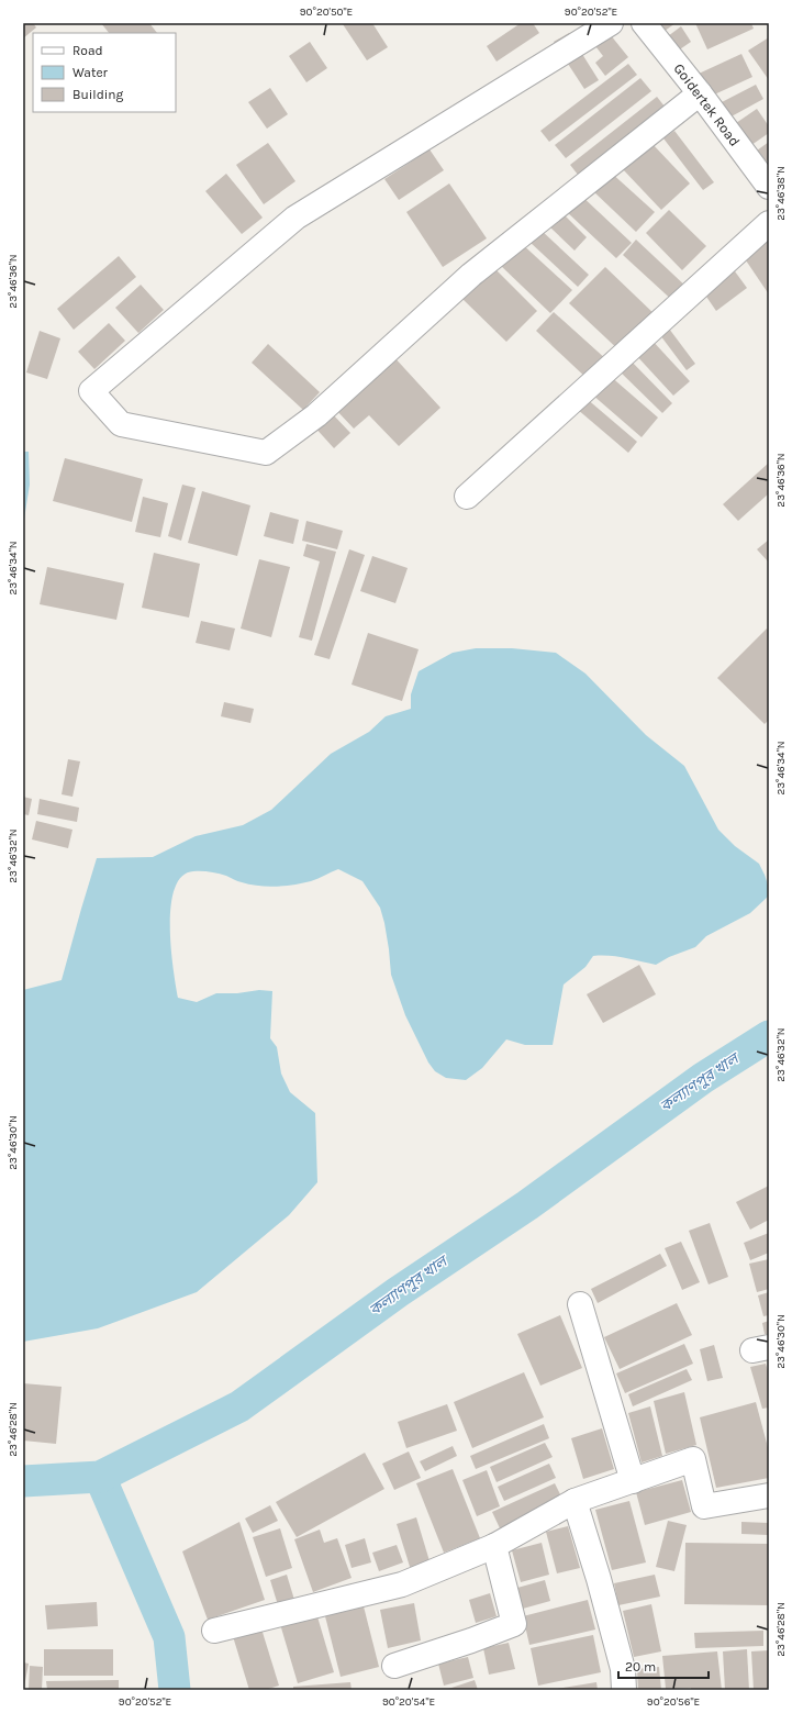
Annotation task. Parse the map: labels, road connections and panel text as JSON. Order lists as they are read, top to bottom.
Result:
{
  "streets": {
    "street": ["Goidertek Road"]
  },
  "water": ["কল্যাণপুর খাল"],
  "legend": ["Road", "Water", "Building"],
  "scale_bar": "20 m",
  "coordinates": [
    "90°20'50\"E",
    "90°20'52\"E",
    "23°46'38\"N",
    "23°46'36\"N",
    "23°46'34\"N",
    "23°46'32\"N",
    "23°46'30\"N",
    "23°46'28\"N",
    "90°20'54\"E",
    "90°20'56\"E"
  ]
}
